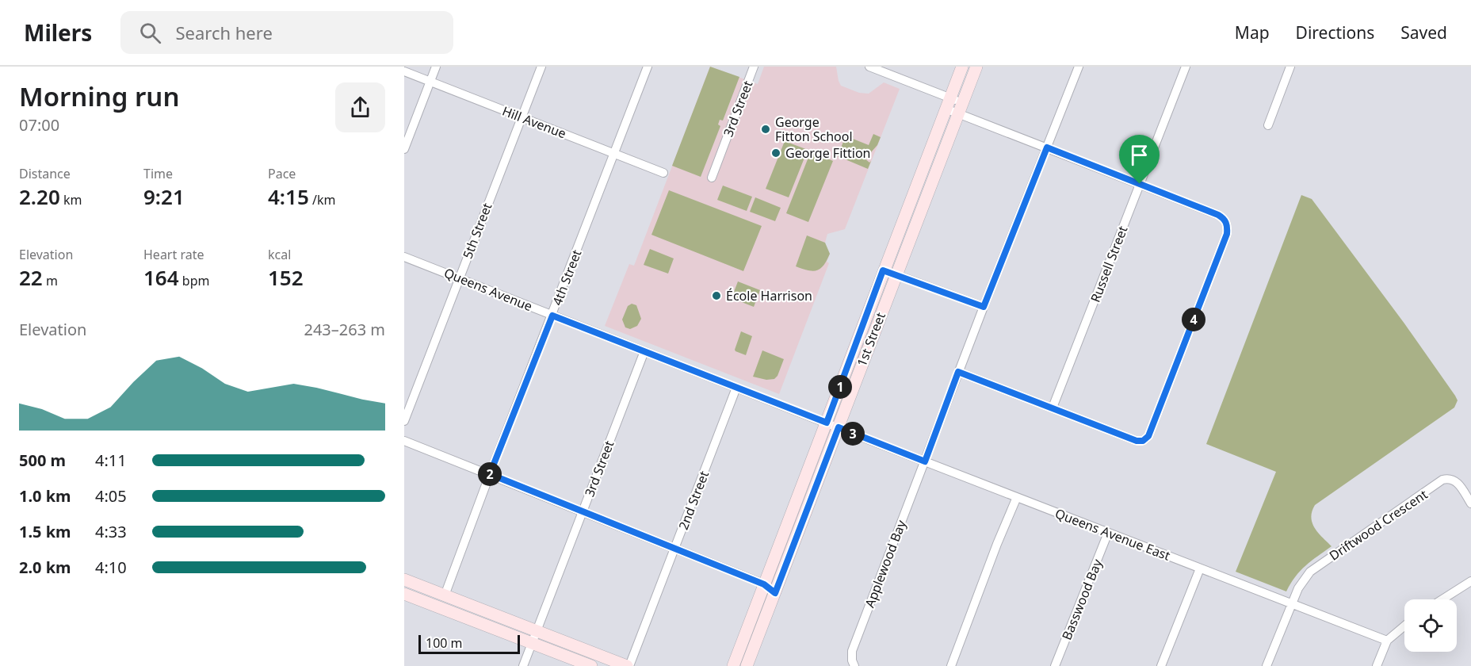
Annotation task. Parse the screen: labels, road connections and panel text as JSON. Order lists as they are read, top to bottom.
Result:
{
  "streets": {
    "main road": ["1st Street"],
    "street": [
      "3rd Street",
      "Hill Avenue",
      "5th Street",
      "Russell Street",
      "4th Street",
      "Queens Avenue",
      "2nd Street",
      "Driftwood Crescent",
      "Queens Avenue East",
      "Applewood Bay",
      "Basswood Bay"
    ]
  },
  "crossings": [
    ["3rd Street", "Queens Avenue"],
    ["Hill Avenue", "5th Street"],
    ["Hill Avenue", "4th Street"],
    ["5th Street", "Queens Avenue"],
    ["4th Street", "Queens Avenue"],
    ["Queens Avenue", "1st Street"],
    ["Queens Avenue", "2nd Street"],
    ["Queens Avenue", "Queens Avenue East"],
    ["1st Street", "Queens Avenue East"],
    ["Driftwood Crescent", "Queens Avenue East"],
    ["Queens Avenue East", "Applewood Bay"],
    ["Queens Avenue East", "Basswood Bay"]
  ],
  "places": ["George Fitton School", "George Fittion", "École Harrison"],
  "scale_bar": "100 m",
  "page": {
    "header": "Milers",
    "search": "Search here",
    "nav": ["Map", "Directions", "Saved"],
    "heading": ["Morning run", "07:00"],
    "stats": [
      ["Distance", "2.20 km"],
      ["Time", "9:21"],
      ["Pace", "4:15 /km"],
      ["Elevation", "22 m"],
      ["Heart rate", "164 bpm"],
      ["kcal", "152"]
    ],
    "pins": [
      "4",
      "1",
      "3",
      "2"
    ],
    "chart": ["Elevation", "243–263 m"],
    "list": [
      {
        "name": "500 m",
        "note": "4:11"
      },
      {
        "name": "1.0 km",
        "note": "4:05"
      },
      {
        "name": "1.5 km",
        "note": "4:33"
      },
      {
        "name": "2.0 km",
        "note": "4:10"
      }
    ],
    "scale": "100 m"
  }
}
